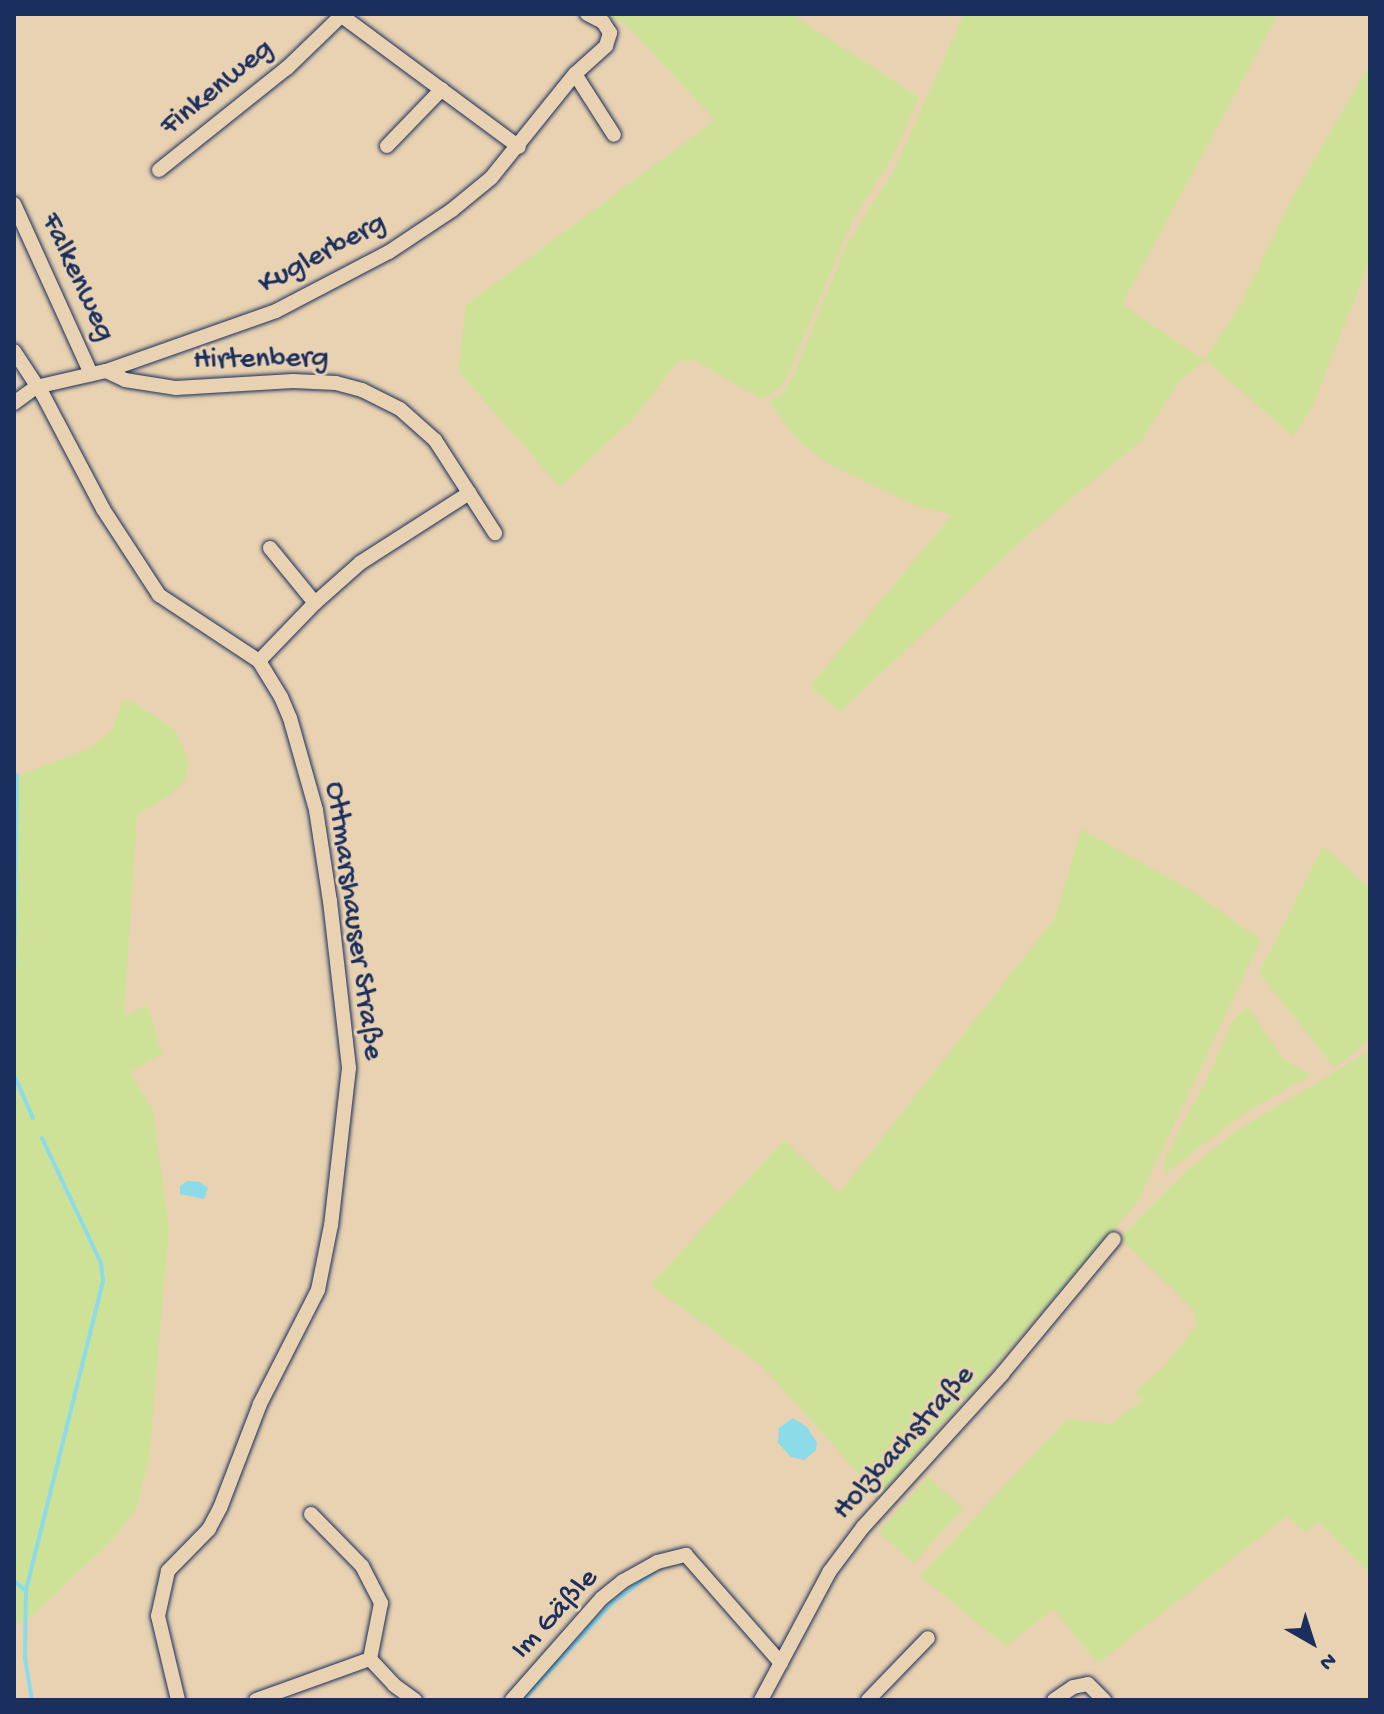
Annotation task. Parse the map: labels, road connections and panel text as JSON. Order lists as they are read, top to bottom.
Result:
{
  "streets": {
    "street": [
      "Finkenweg",
      "Kuglerberg",
      "Falkenweg",
      "Hirtenberg",
      "Ottmarshauser Straße",
      "Holzbachstraße",
      "Im Gäßle"
    ]
  },
  "crossings": [
    ["Kuglerberg", "Falkenweg"],
    ["Kuglerberg", "Hirtenberg"],
    ["Kuglerberg", "Ottmarshauser Straße"],
    ["Falkenweg", "Hirtenberg"],
    ["Holzbachstraße", "Im Gäßle"]
  ],
  "north": "bottom right"
}
